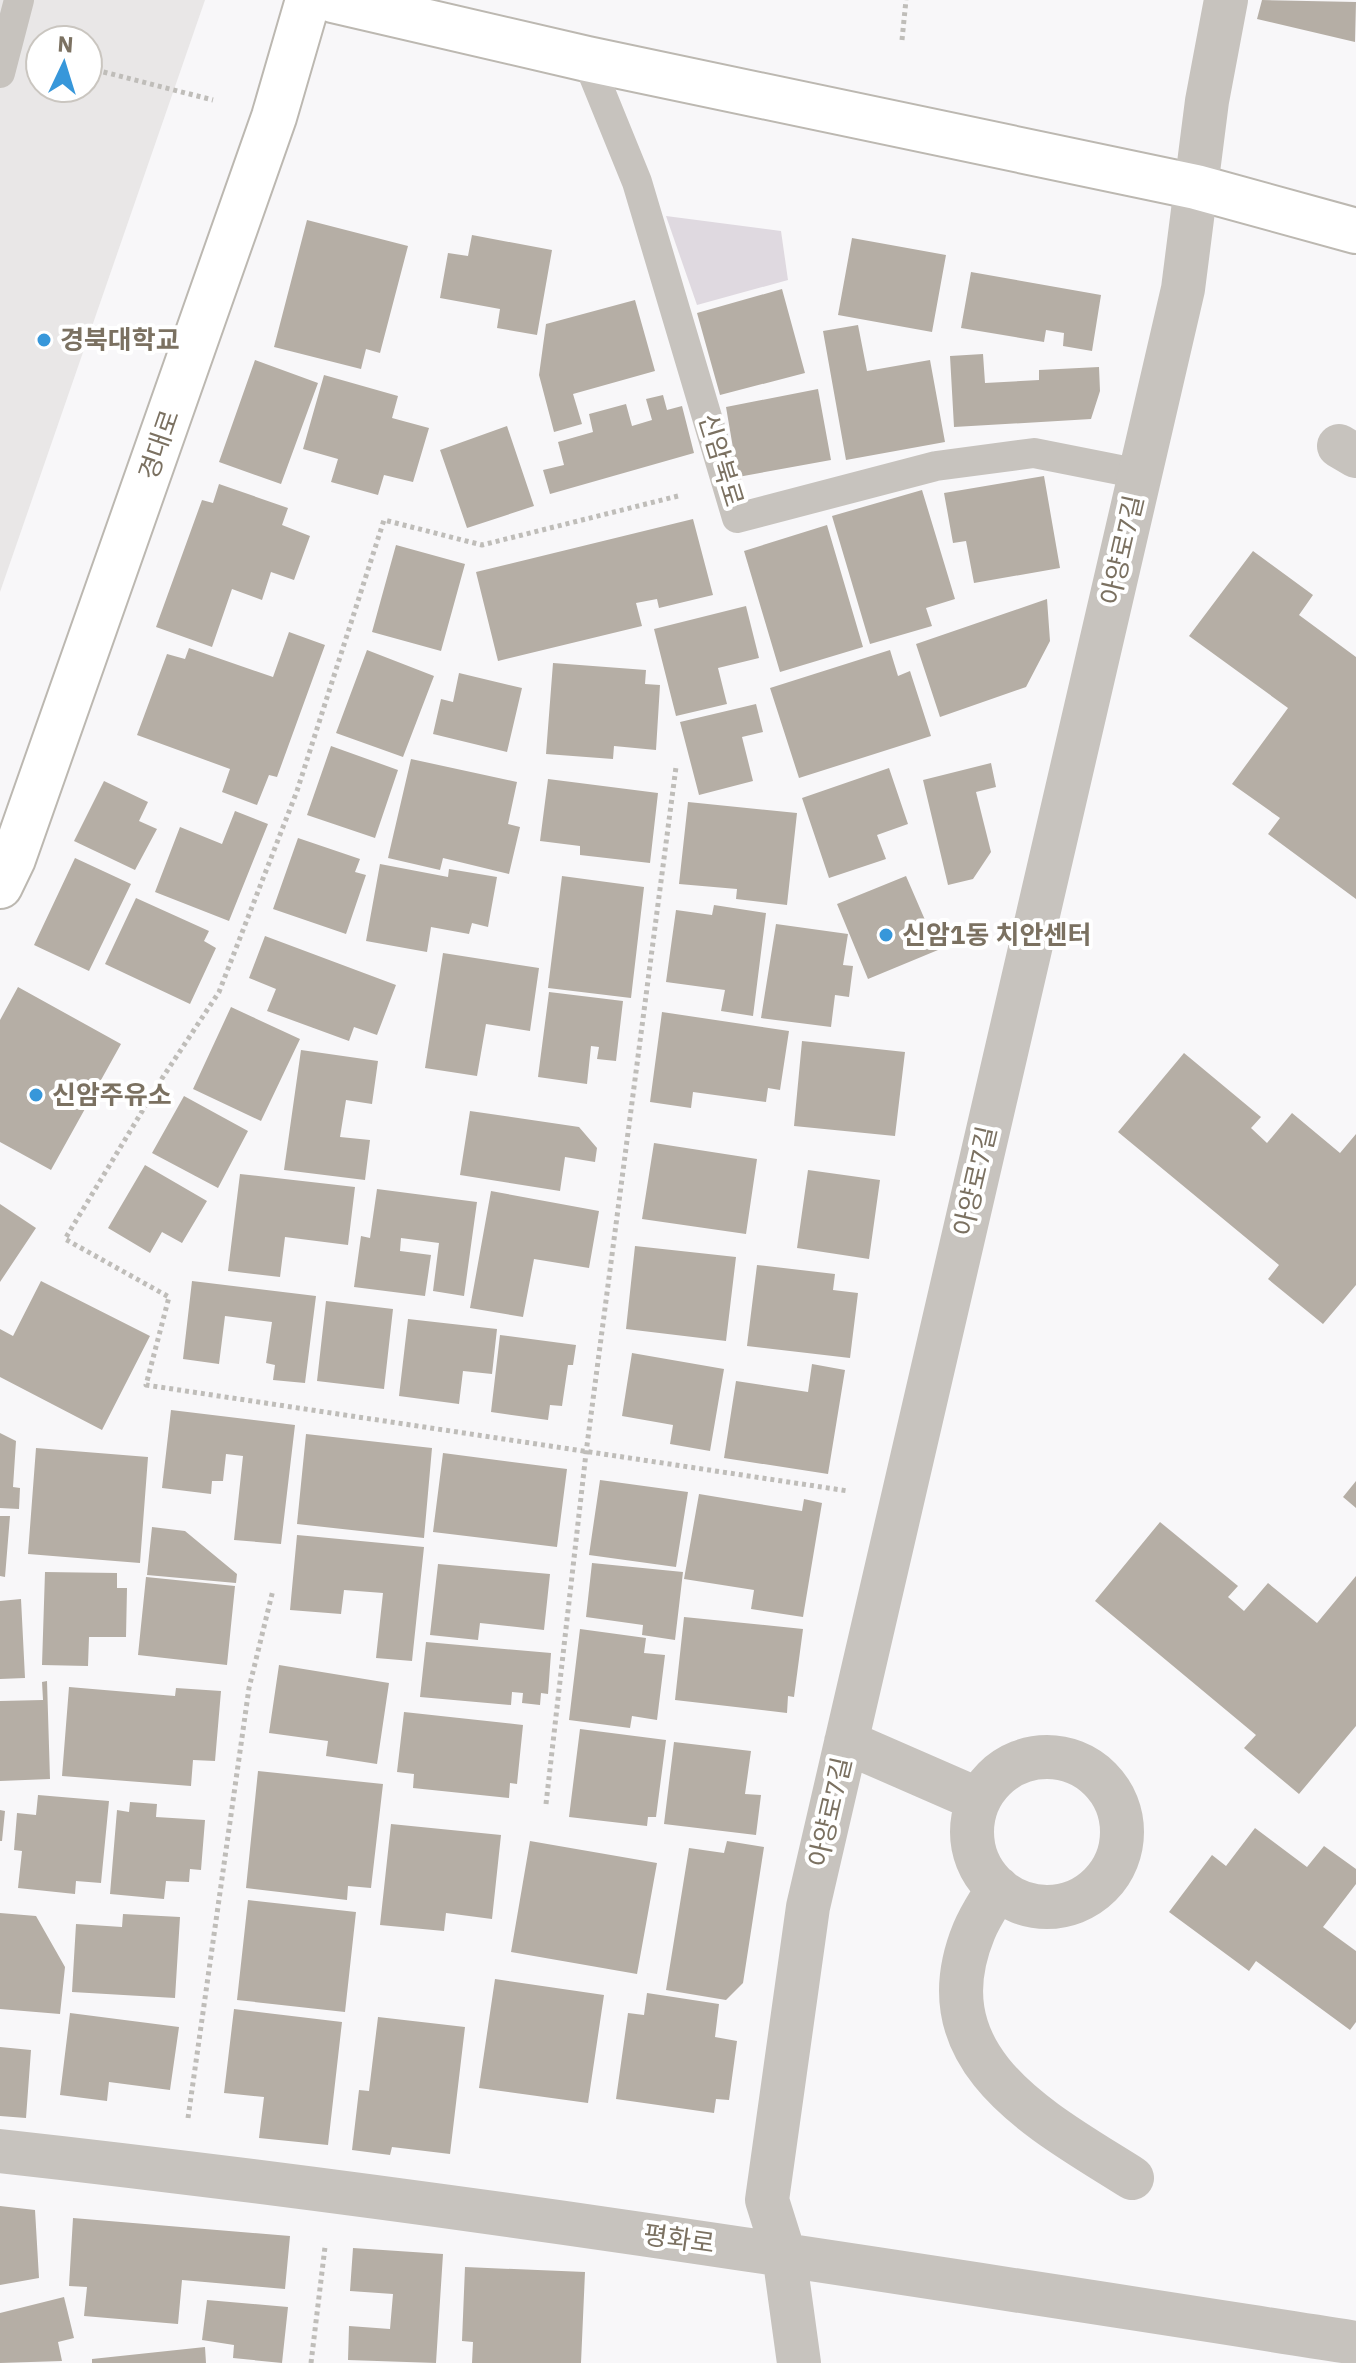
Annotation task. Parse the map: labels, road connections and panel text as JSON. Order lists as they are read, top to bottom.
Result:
{
  "streets": {
    "main road": ["경대로"],
    "street": ["아양로7길", "평화로"],
    "lane": ["신암북로"]
  },
  "crossings": [
    ["신암북로", "아양로7길"],
    ["아양로7길", "평화로"]
  ],
  "places": ["경북대학교", "신암1동 치안센터", "신암주유소"],
  "north": "top"
}
